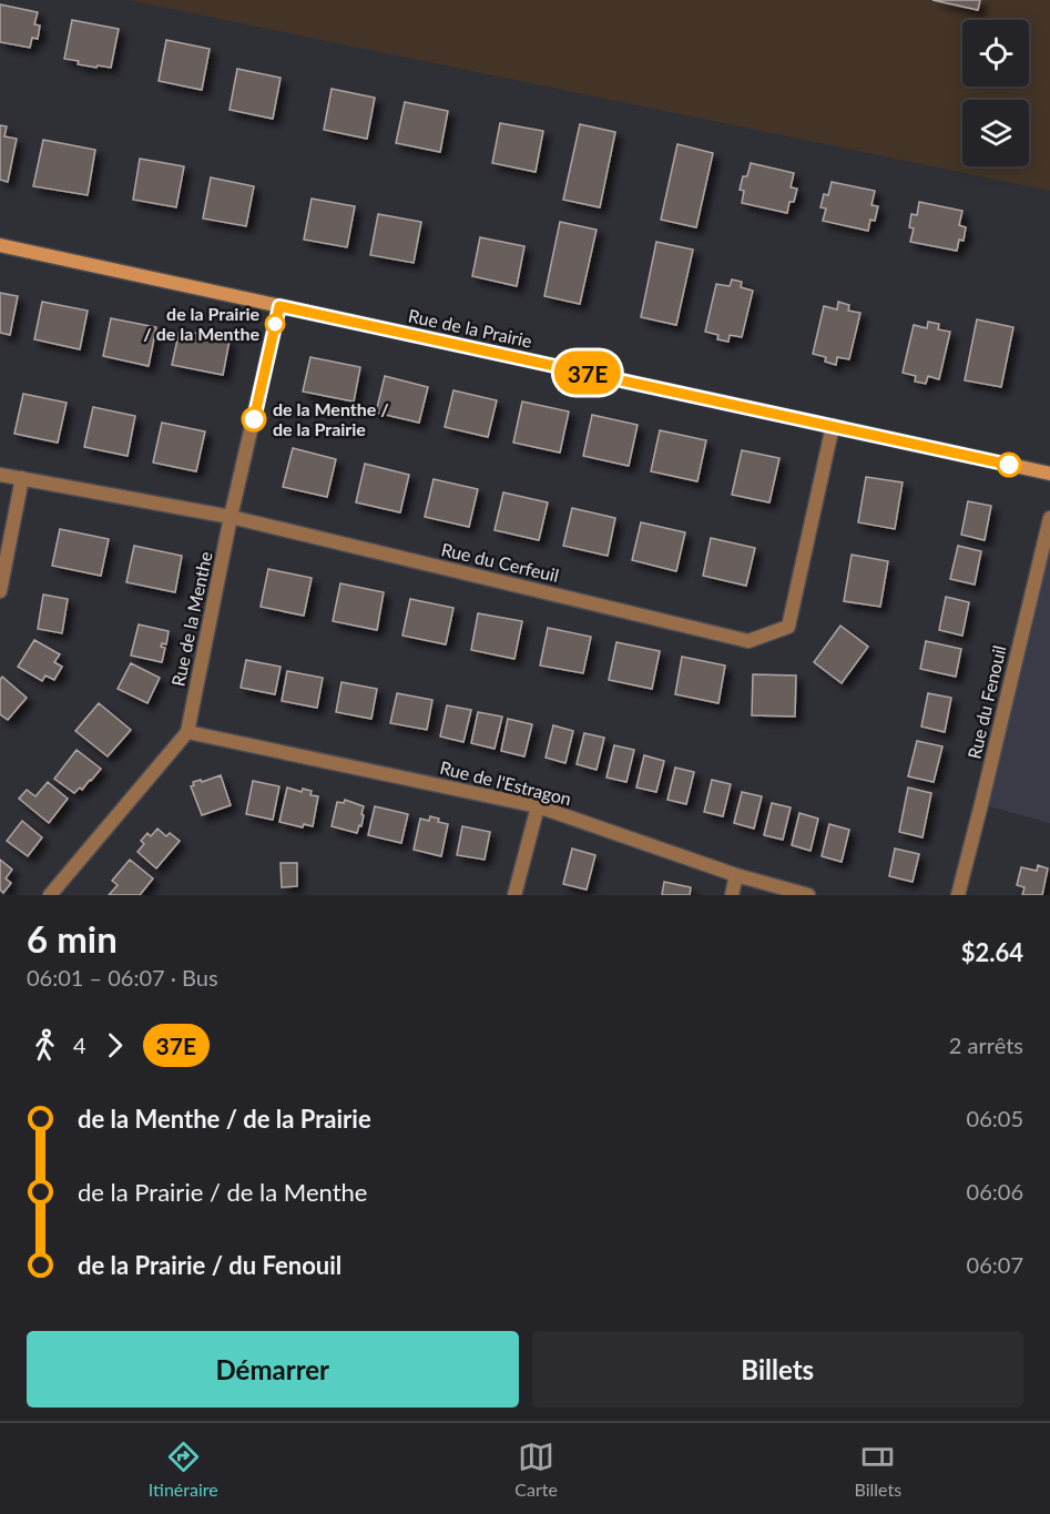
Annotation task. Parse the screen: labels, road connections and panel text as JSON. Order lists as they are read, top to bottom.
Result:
{
  "streets": {
    "street": [
      "Rue de la Prairie",
      "Rue du Cerfeuil",
      "Rue de la Menthe",
      "Rue du Fenouil",
      "Rue de l'Estragon"
    ]
  },
  "crossings": [
    ["Rue de la Prairie", "Rue du Cerfeuil"],
    ["Rue de la Prairie", "Rue de la Menthe"],
    ["Rue du Cerfeuil", "Rue de la Menthe"],
    ["Rue de la Menthe", "Rue de l'Estragon"]
  ],
  "places": ["de la Prairie / de la Menthe", "de la Menthe / de la Prairie"],
  "lines": ["bus line 37E"],
  "page": {
    "on_map": "37E",
    "heading": ["6 min", "06:01 – 06:07 · Bus", "$2.64"],
    "legs": ["4", "37E", "2 arrêts"],
    "list": [
      {
        "name": "de la Menthe / de la Prairie",
        "value": "06:05"
      },
      {
        "name": "de la Prairie / de la Menthe",
        "value": "06:06"
      },
      {
        "name": "de la Prairie / du Fenouil",
        "value": "06:07"
      }
    ],
    "buttons": ["Démarrer", "Billets"],
    "tabs": ["Itinéraire", "Carte", "Billets"]
  }
}
